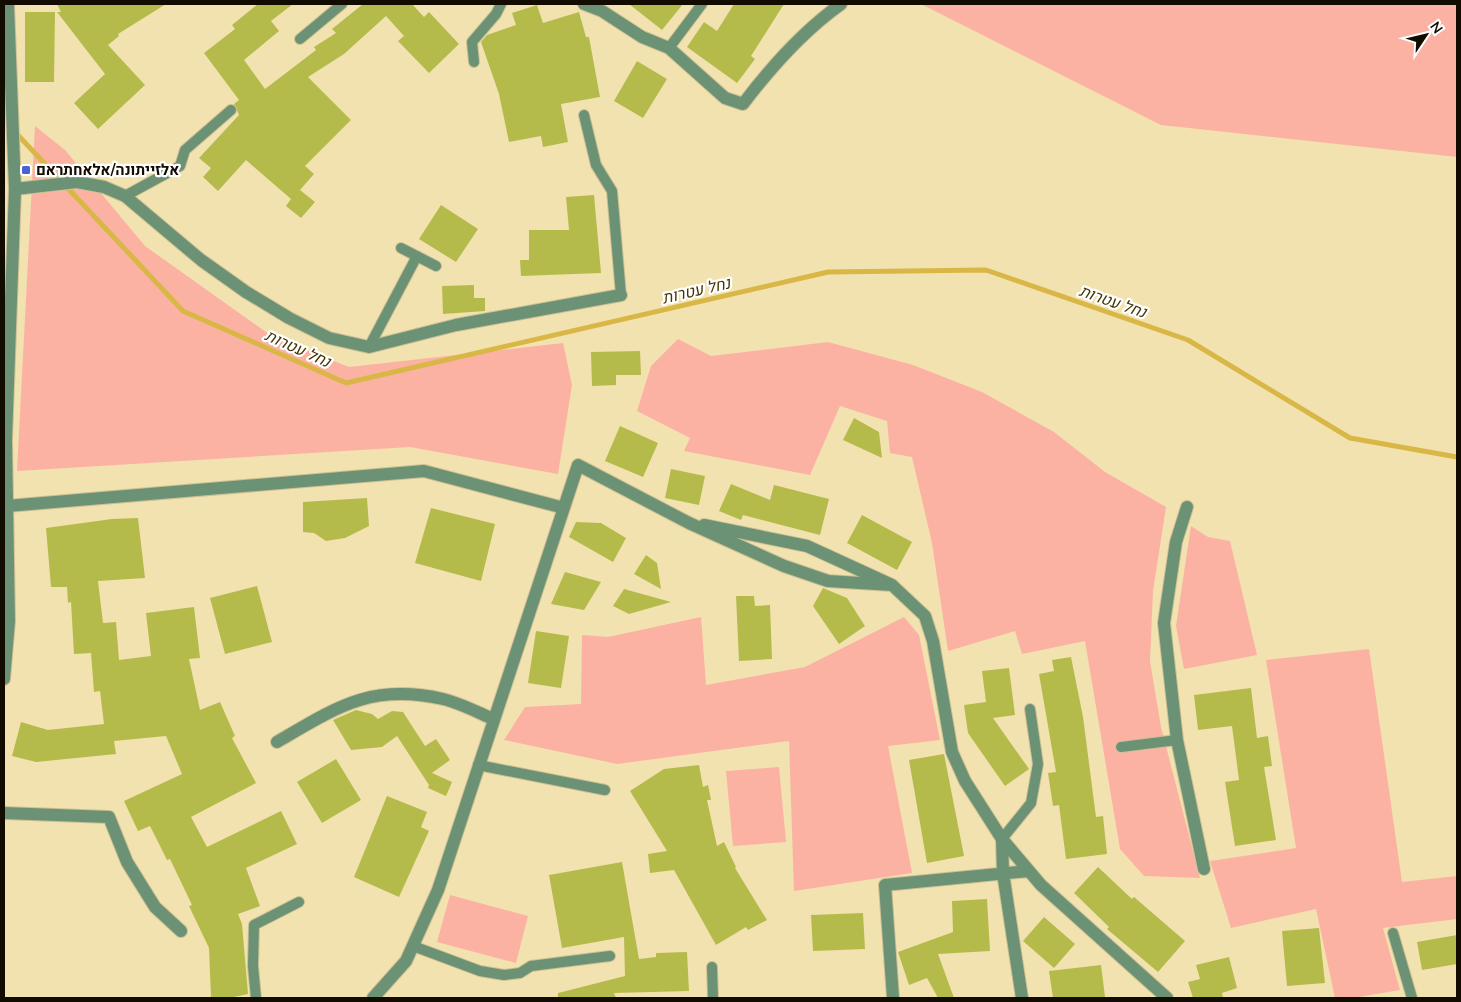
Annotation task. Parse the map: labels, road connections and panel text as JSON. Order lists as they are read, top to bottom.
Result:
{
  "water": ["נחל עטרות"],
  "places": {
    "transit": ["אלזייתונה/אלאחתראם"]
  },
  "north": "top right"
}
